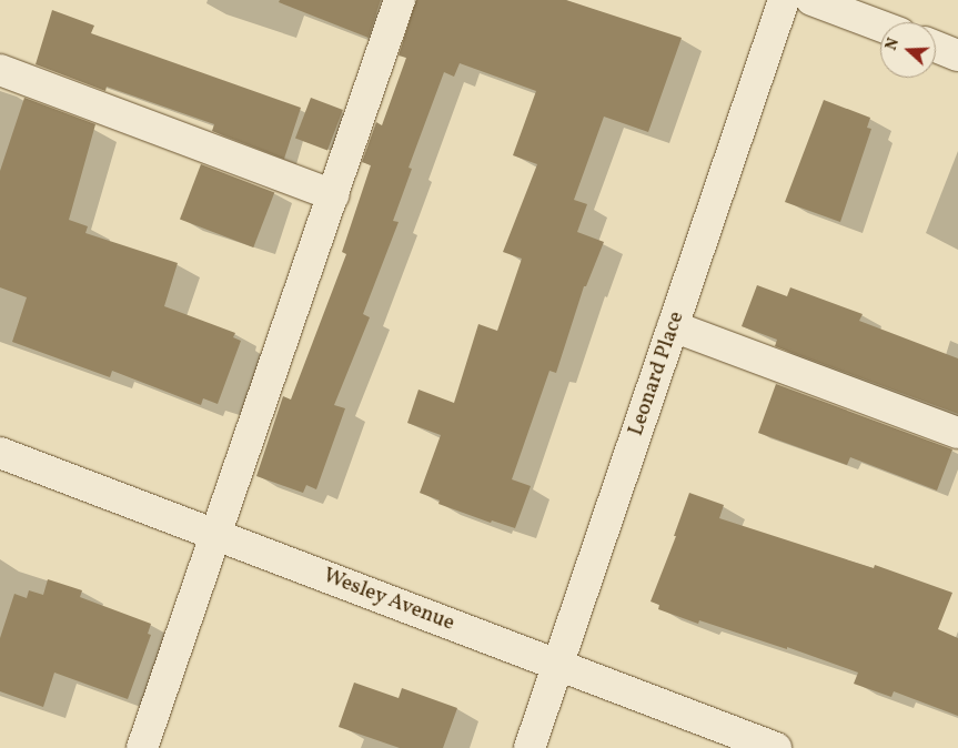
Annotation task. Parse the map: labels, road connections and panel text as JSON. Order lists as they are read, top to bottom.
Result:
{
  "streets": {
    "street": ["Leonard Place", "Wesley Avenue"]
  },
  "crossings": [
    ["Leonard Place", "Wesley Avenue"]
  ],
  "north": "left"
}
